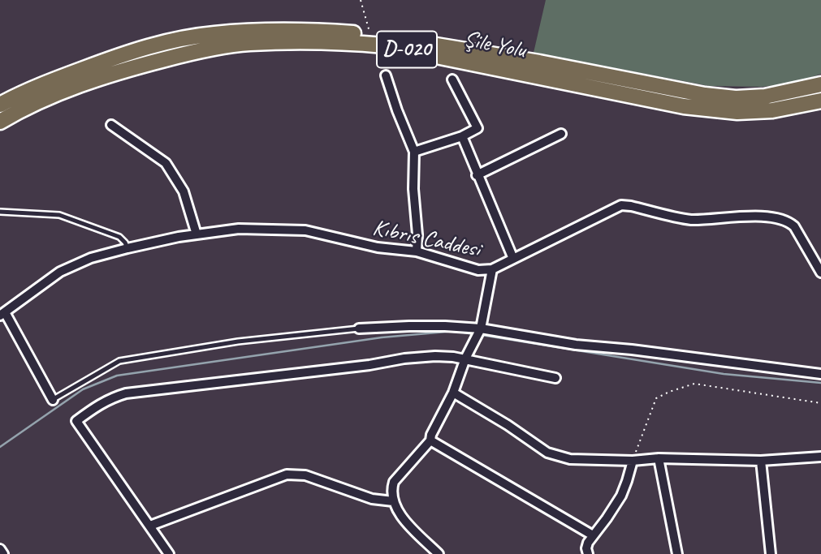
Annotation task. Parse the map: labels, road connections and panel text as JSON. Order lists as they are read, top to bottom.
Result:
{
  "streets": {
    "highway": ["Şile Yolu", "D-020"],
    "street": ["Kıbrıs Caddesi"]
  }
}
